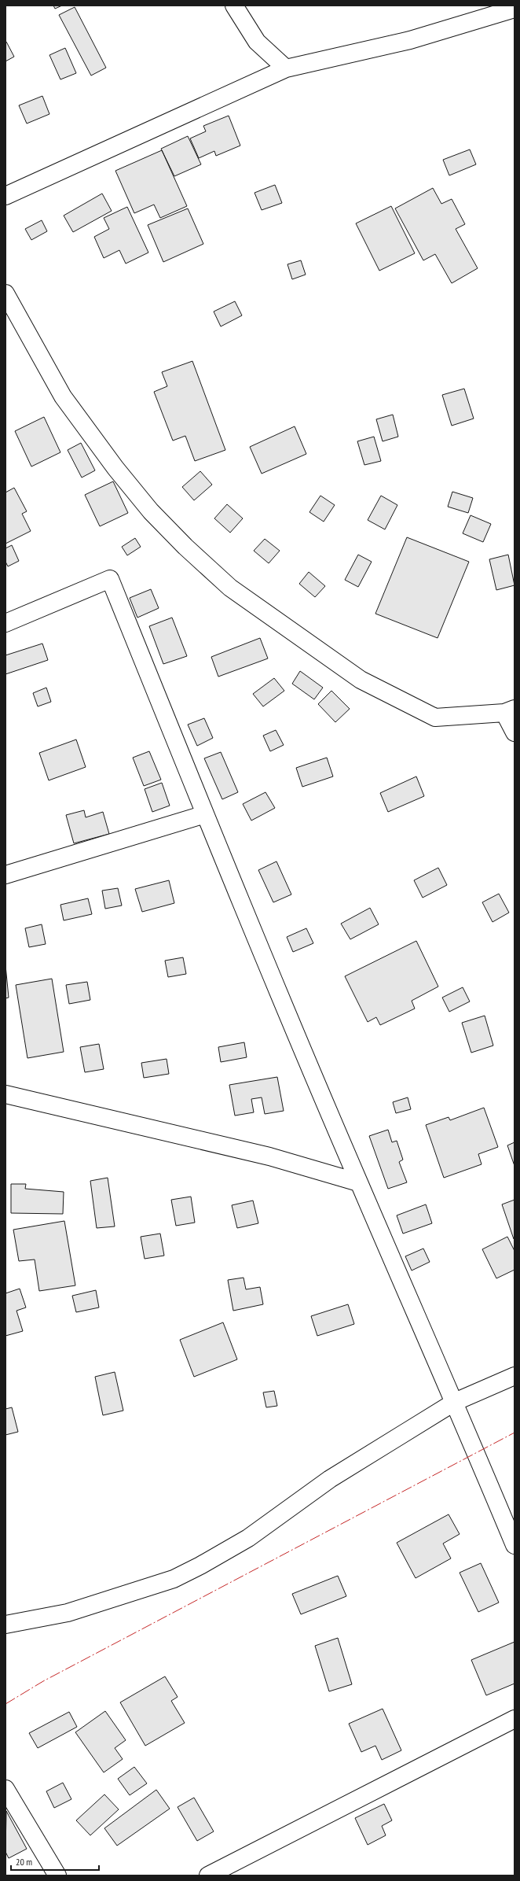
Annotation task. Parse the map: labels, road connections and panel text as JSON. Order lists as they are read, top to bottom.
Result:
{
  "scale_bar": "20 m"
}
